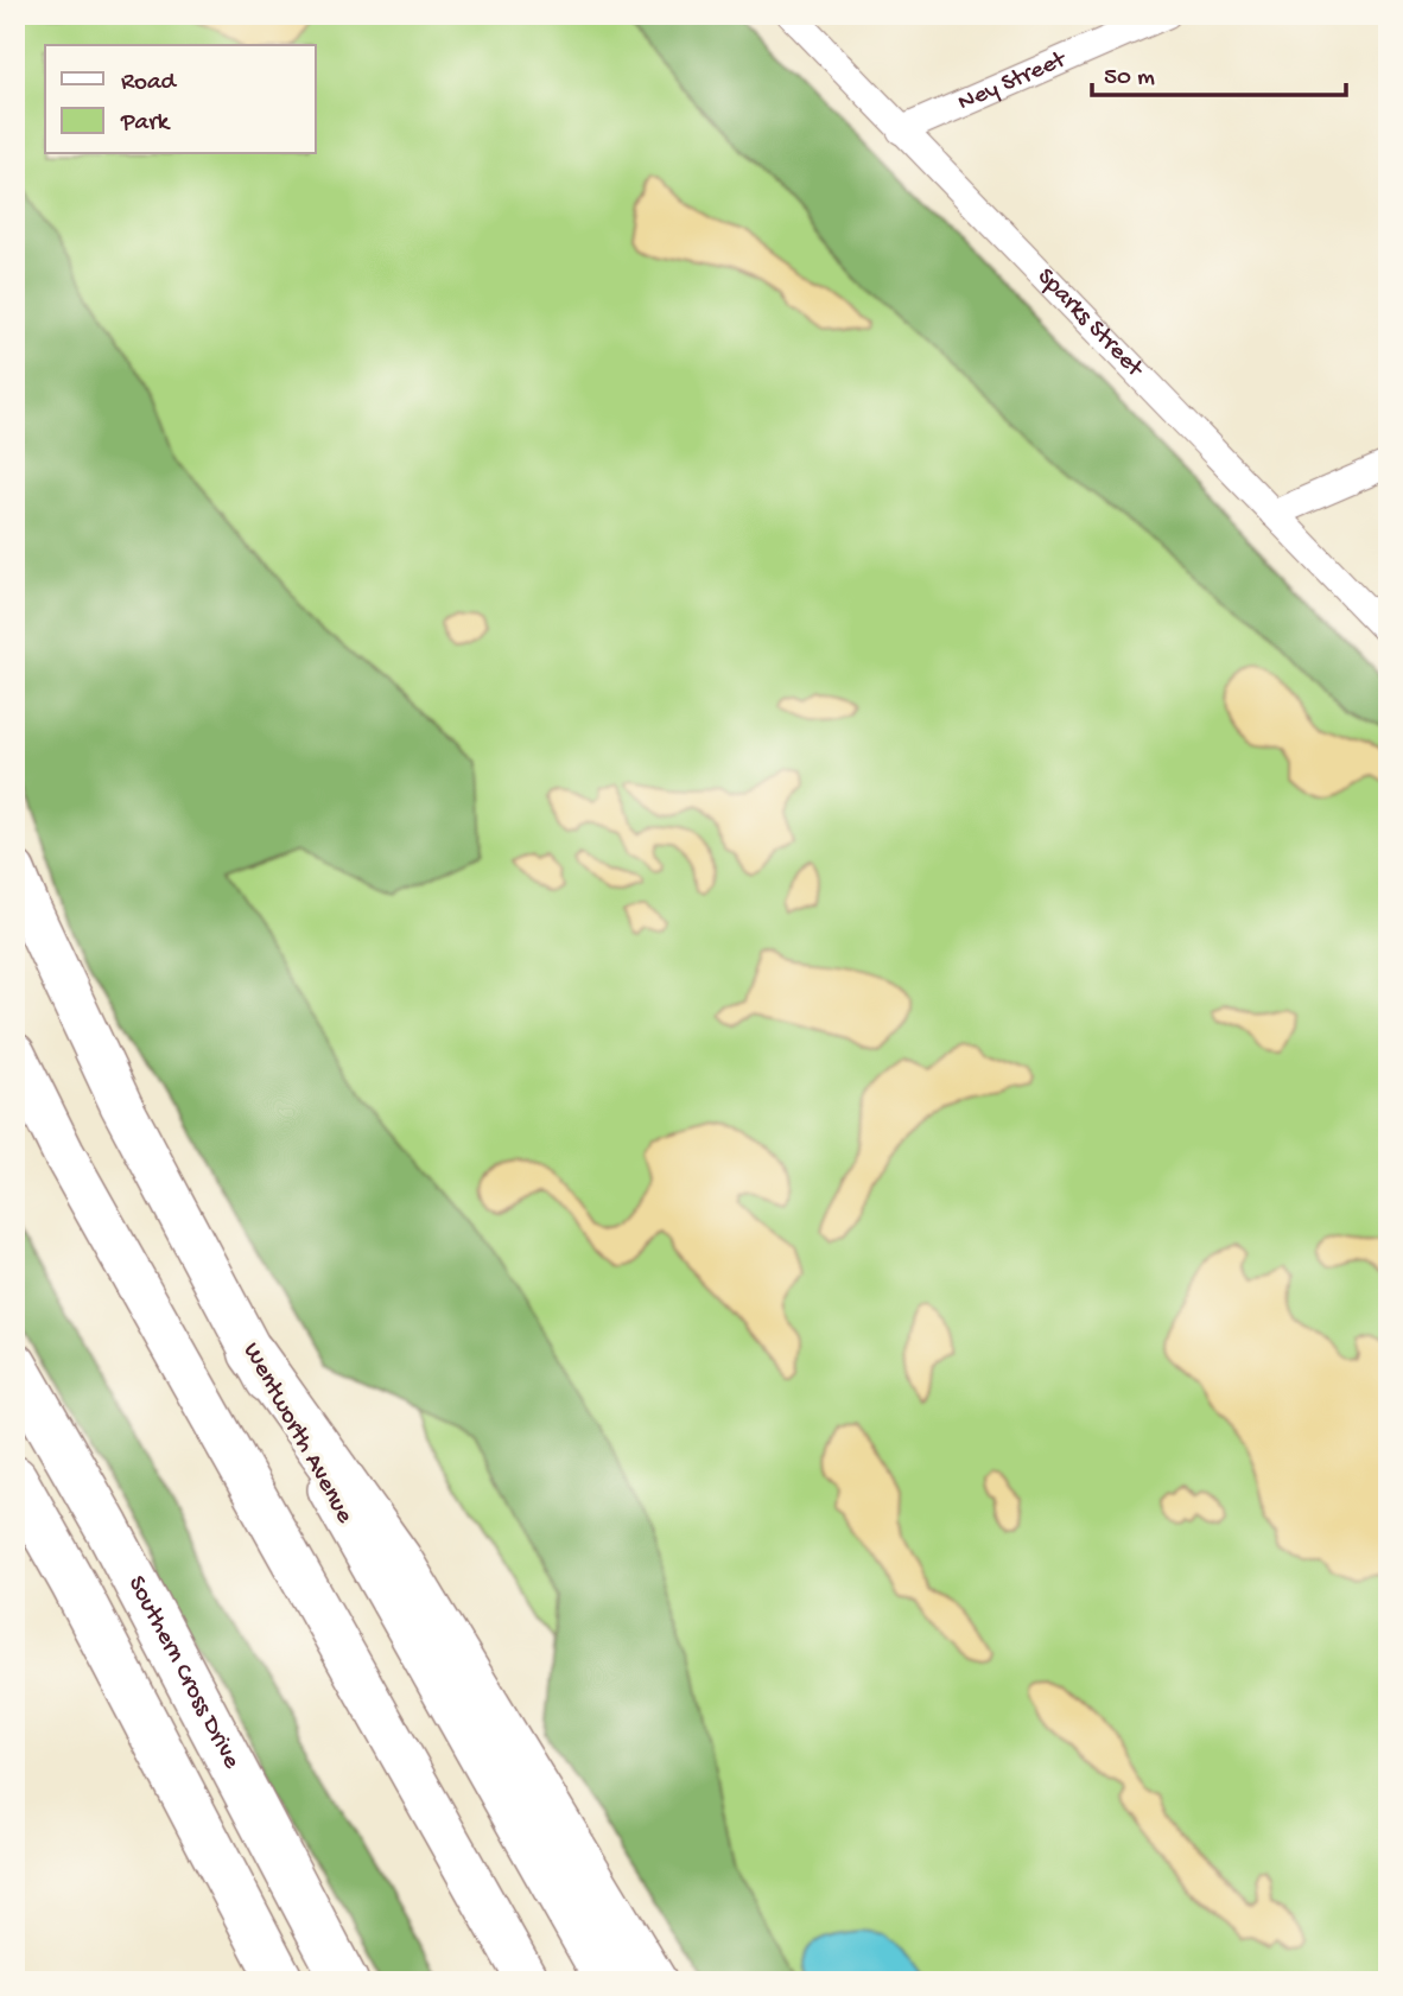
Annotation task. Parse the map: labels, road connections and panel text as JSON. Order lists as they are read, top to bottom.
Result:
{
  "streets": {
    "highway": ["Southern Cross Drive"],
    "main road": ["Wentworth Avenue"],
    "street": ["Ney Street", "Sparks Street"]
  },
  "crossings": [
    ["Ney Street", "Sparks Street"]
  ],
  "legend": ["Road", "Park"],
  "scale_bar": "50 m"
}
